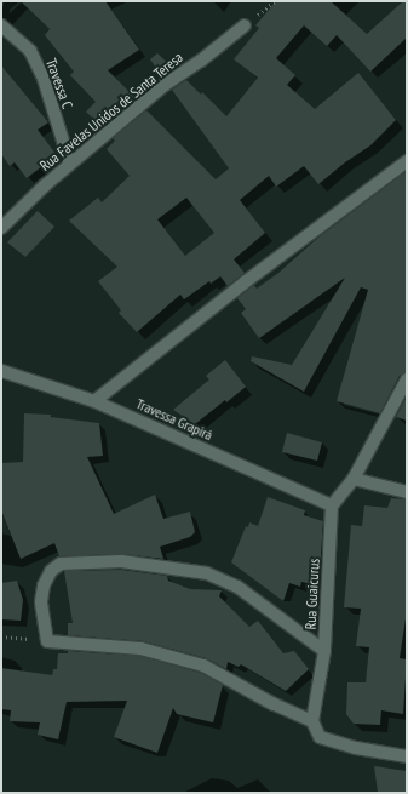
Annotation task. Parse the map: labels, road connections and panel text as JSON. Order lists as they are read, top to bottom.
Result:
{
  "streets": {
    "street": [
      "Travessa C",
      "Rua Favelas Unidos de Santa Teresa",
      "Travessa Grapirá",
      "Rua Guaicurus"
    ]
  },
  "crossings": [
    ["Travessa C", "Rua Favelas Unidos de Santa Teresa"],
    ["Travessa Grapirá", "Rua Guaicurus"]
  ]
}
